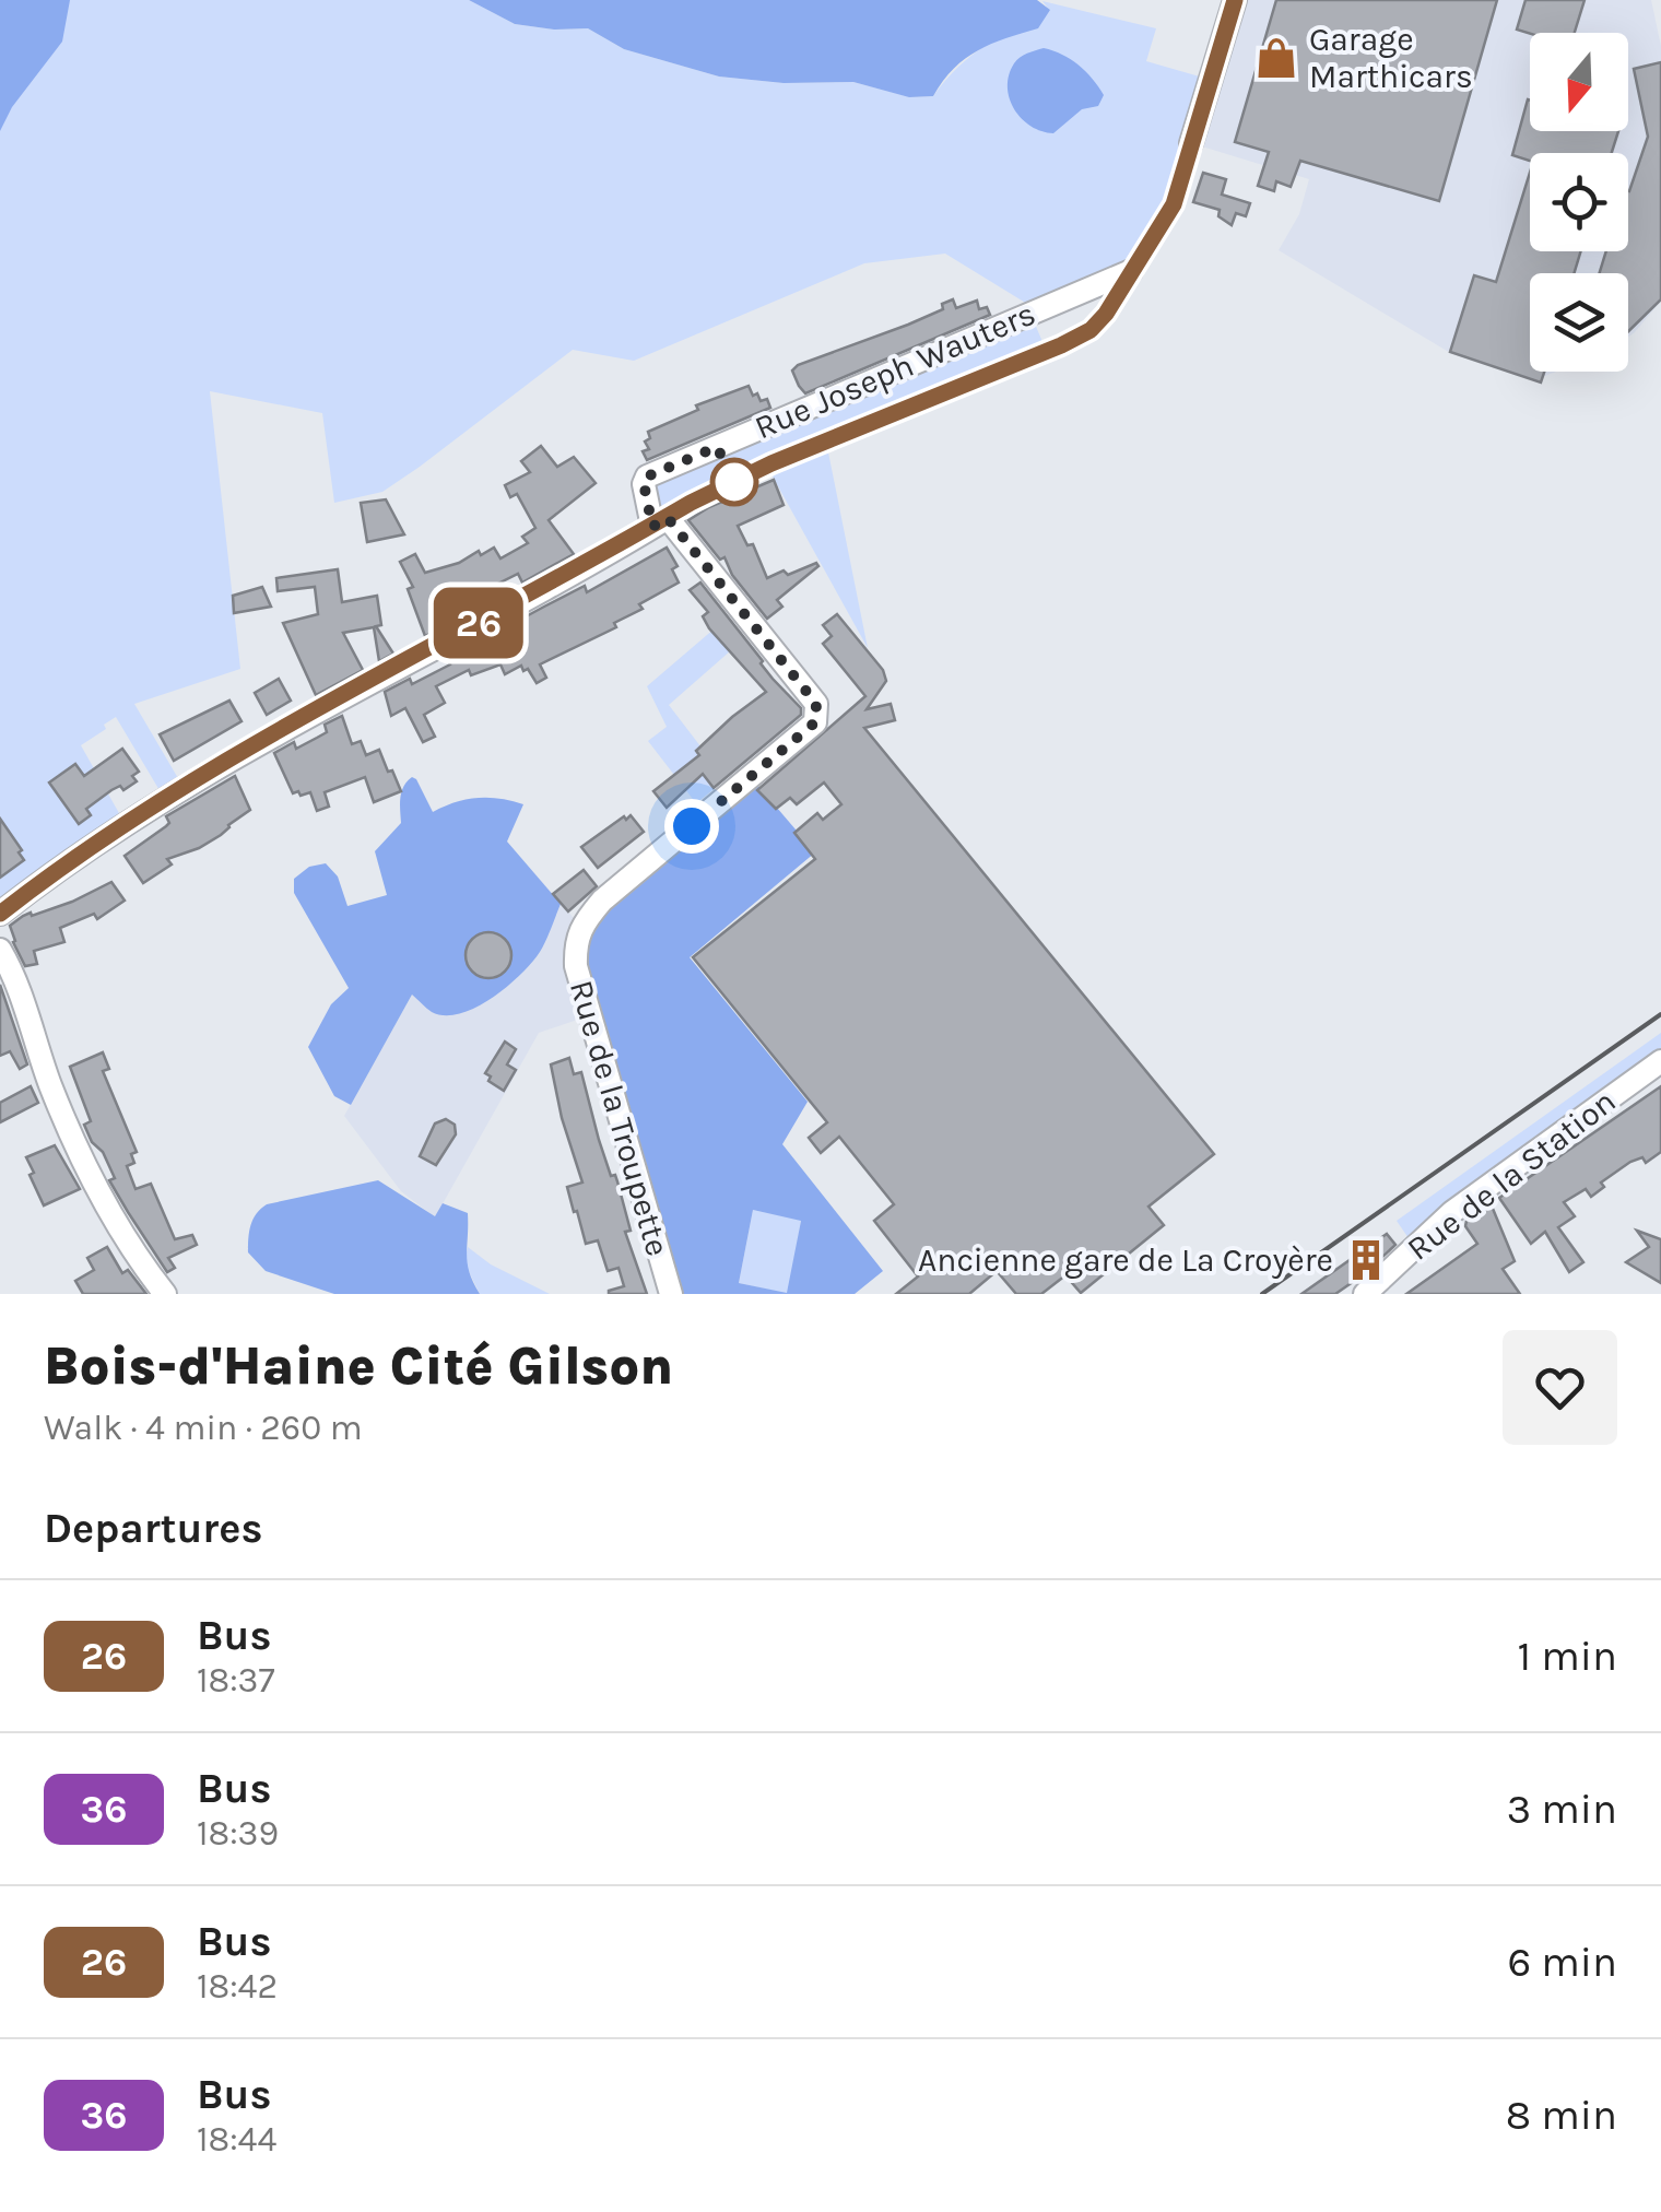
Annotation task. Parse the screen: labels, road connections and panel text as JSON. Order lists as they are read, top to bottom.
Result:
{
  "streets": {
    "street": ["Rue Joseph Wauters", "Rue de la Troupette", "Rue de la Station"]
  },
  "crossings": [
    ["Rue Joseph Wauters", "Rue de la Troupette"]
  ],
  "places": {
    "shop": ["Garage Marthicars"],
    "building": ["Ancienne gare de La Croyère"]
  },
  "lines": ["bus line 26"],
  "north": "bottom",
  "page": {
    "on_map": "26",
    "heading": [
      ["Bois-d'Haine Cité Gilson", "Walk · 4 min · 260 m"],
      "Departures"
    ],
    "list": [
      {
        "mark": "26",
        "name": "Bus",
        "note": "18:37",
        "value": "1 min"
      },
      {
        "mark": "36",
        "name": "Bus",
        "note": "18:39",
        "value": "3 min"
      },
      {
        "mark": "26",
        "name": "Bus",
        "note": "18:42",
        "value": "6 min"
      },
      {
        "mark": "36",
        "name": "Bus",
        "note": "18:44",
        "value": "8 min"
      }
    ]
  }
}
